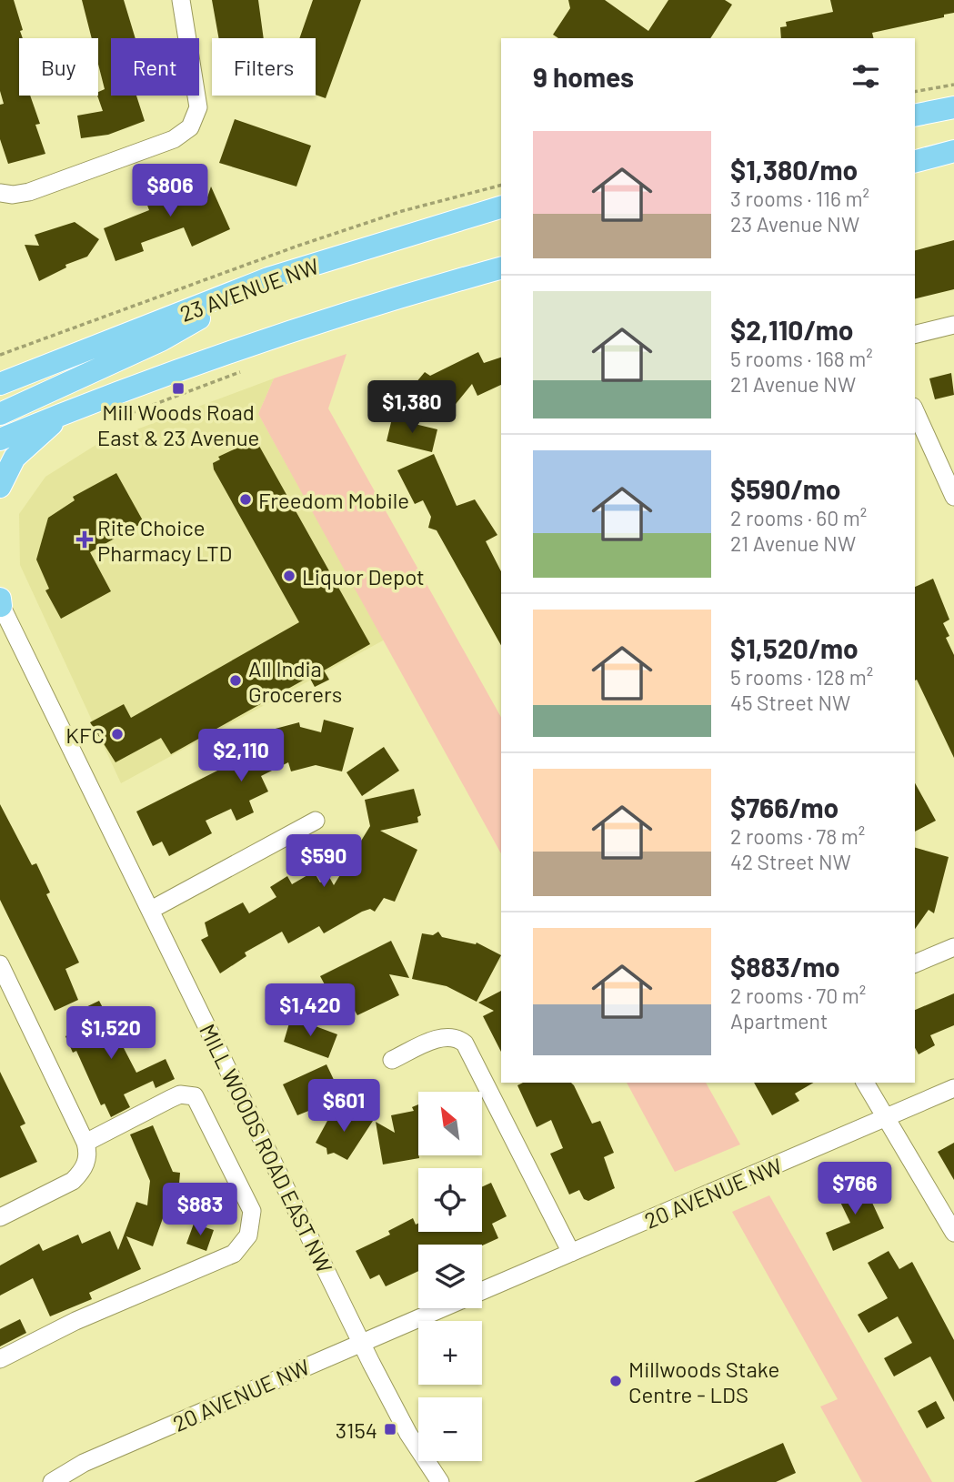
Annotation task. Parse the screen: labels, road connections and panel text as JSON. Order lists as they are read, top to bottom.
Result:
{
  "streets": {
    "main road": ["23 AVENUE NW"],
    "street": ["MILL WOODS ROAD EAST NW", "20 AVENUE NW"]
  },
  "crossings": [
    ["MILL WOODS ROAD EAST NW", "20 AVENUE NW"]
  ],
  "places": {
    "transit": ["Mill Woods Road East & 23 Avenue", "3154"],
    "other": [
      "Freedom Mobile",
      "Liquor Depot",
      "All India Grocerers",
      "KFC",
      "Millwoods Stake Centre - LDS"
    ],
    "health": ["Rite Choice Pharmacy LTD"]
  },
  "north": "top left",
  "page": {
    "chip": ["Buy", "Rent", "Filters"],
    "heading": "9 homes",
    "list": [
      {
        "name": "$1,380/mo",
        "note": "3 rooms · 116 m² · 23 Avenue NW"
      },
      {
        "name": "$2,110/mo",
        "note": "5 rooms · 168 m² · 21 Avenue NW"
      },
      {
        "name": "$590/mo",
        "note": "2 rooms · 60 m² · 21 Avenue NW"
      },
      {
        "name": "$1,520/mo",
        "note": "5 rooms · 128 m² · 45 Street NW"
      },
      {
        "name": "$766/mo",
        "note": "2 rooms · 78 m² · 42 Street NW"
      },
      {
        "name": "$883/mo",
        "note": "2 rooms · 70 m² · Apartment"
      }
    ],
    "price": [
      "$806",
      "$1,380",
      "$2,110",
      "$590",
      "$1,420",
      "$1,520",
      "$601",
      "$766",
      "$883"
    ],
    "map_buttons": ["+", "−"]
  }
}
